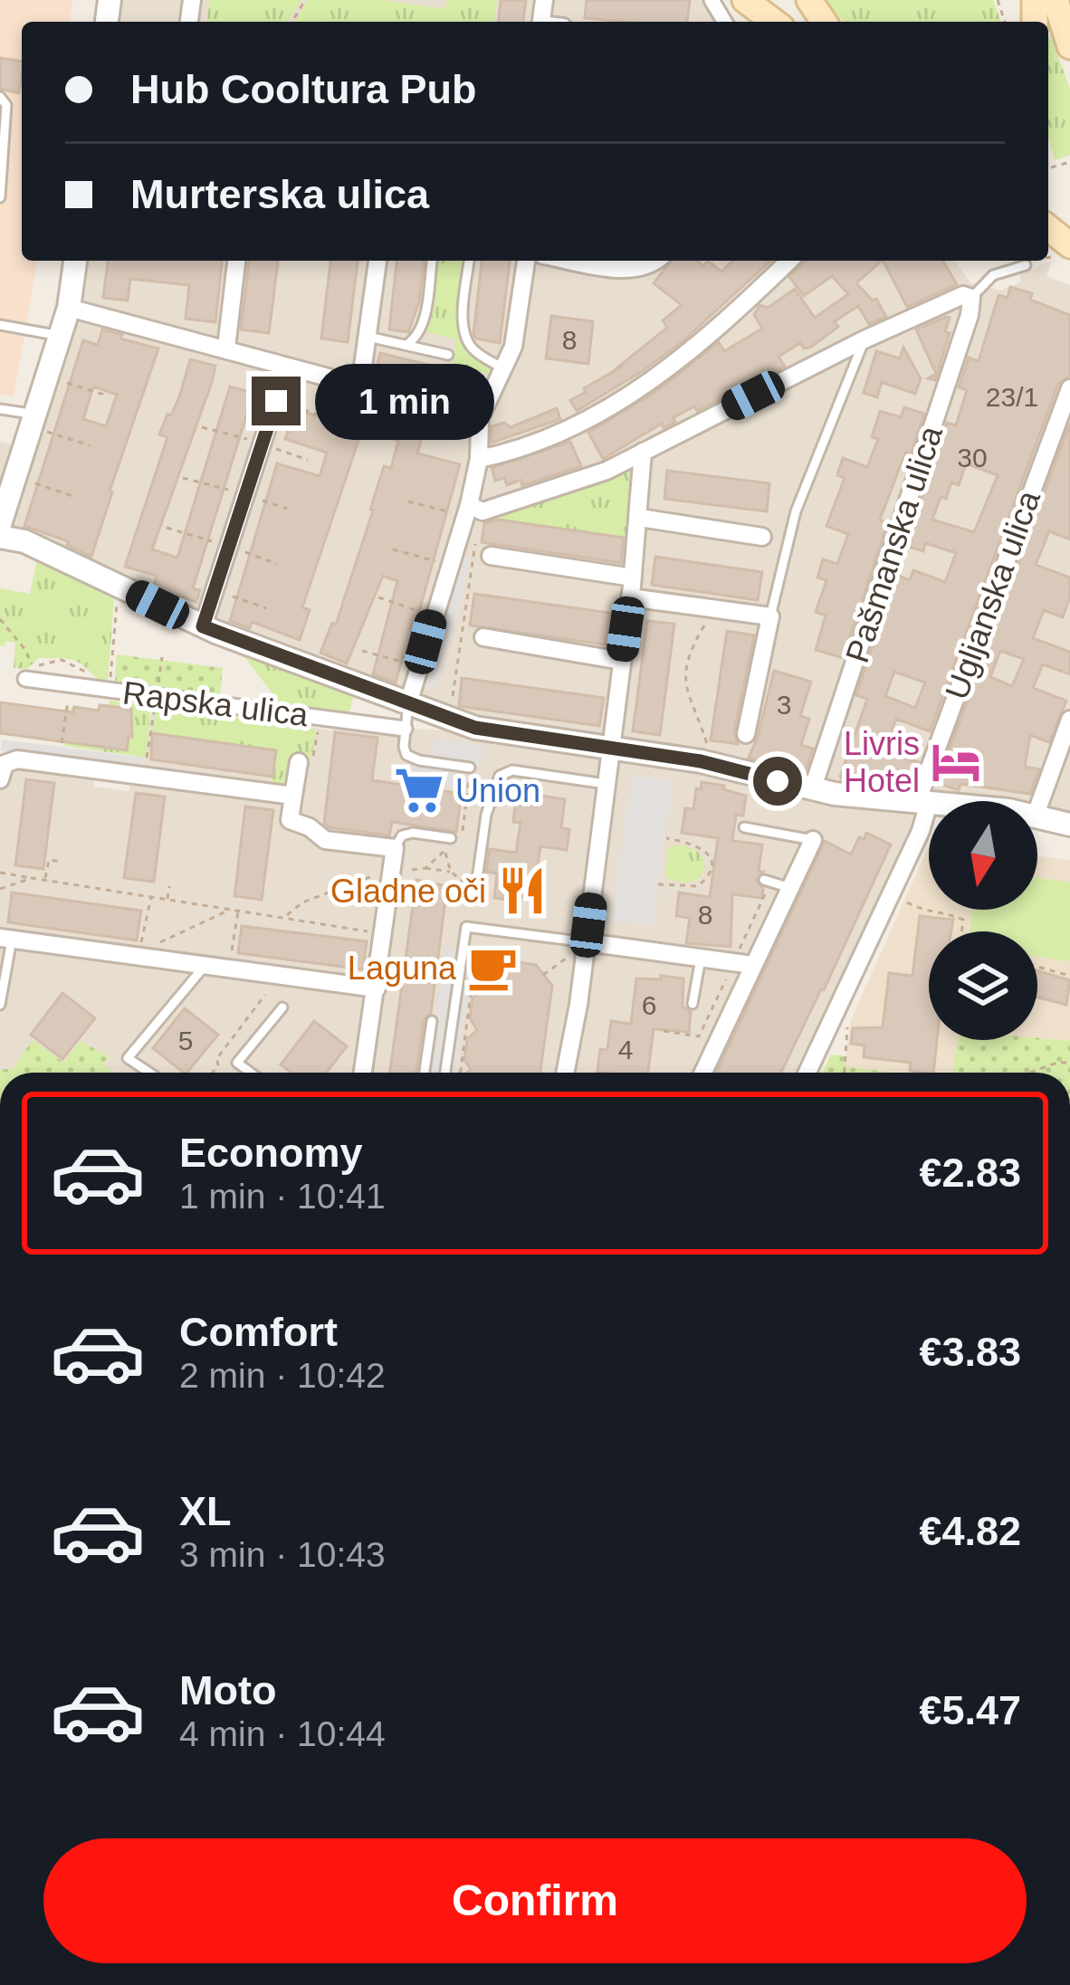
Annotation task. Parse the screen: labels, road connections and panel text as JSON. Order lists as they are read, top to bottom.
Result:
{
  "streets": {
    "street": ["Pašmanska ulica", "Ugljanska ulica", "Rapska ulica"]
  },
  "crossings": [
    ["Pašmanska ulica", "Rapska ulica"],
    ["Ugljanska ulica", "Rapska ulica"]
  ],
  "places": {
    "hotel": ["Livris Hotel"],
    "supermarket": ["Union"],
    "restaurant": ["Gladne oči"],
    "cafe": ["Laguna"]
  },
  "house_numbers": [
    "8",
    "23/1",
    "30",
    "3",
    "8",
    "6",
    "5",
    "4"
  ],
  "north": "bottom",
  "page": {
    "banner": ["Hub Cooltura Pub", "Murterska ulica"],
    "bubble": "1 min",
    "list": [
      {
        "name": "Economy",
        "note": "1 min · 10:41",
        "value": "€2.83"
      },
      {
        "name": "Comfort",
        "note": "2 min · 10:42",
        "value": "€3.83"
      },
      {
        "name": "XL",
        "note": "3 min · 10:43",
        "value": "€4.82"
      },
      {
        "name": "Moto",
        "note": "4 min · 10:44",
        "value": "€5.47"
      }
    ],
    "buttons": "Confirm"
  }
}
